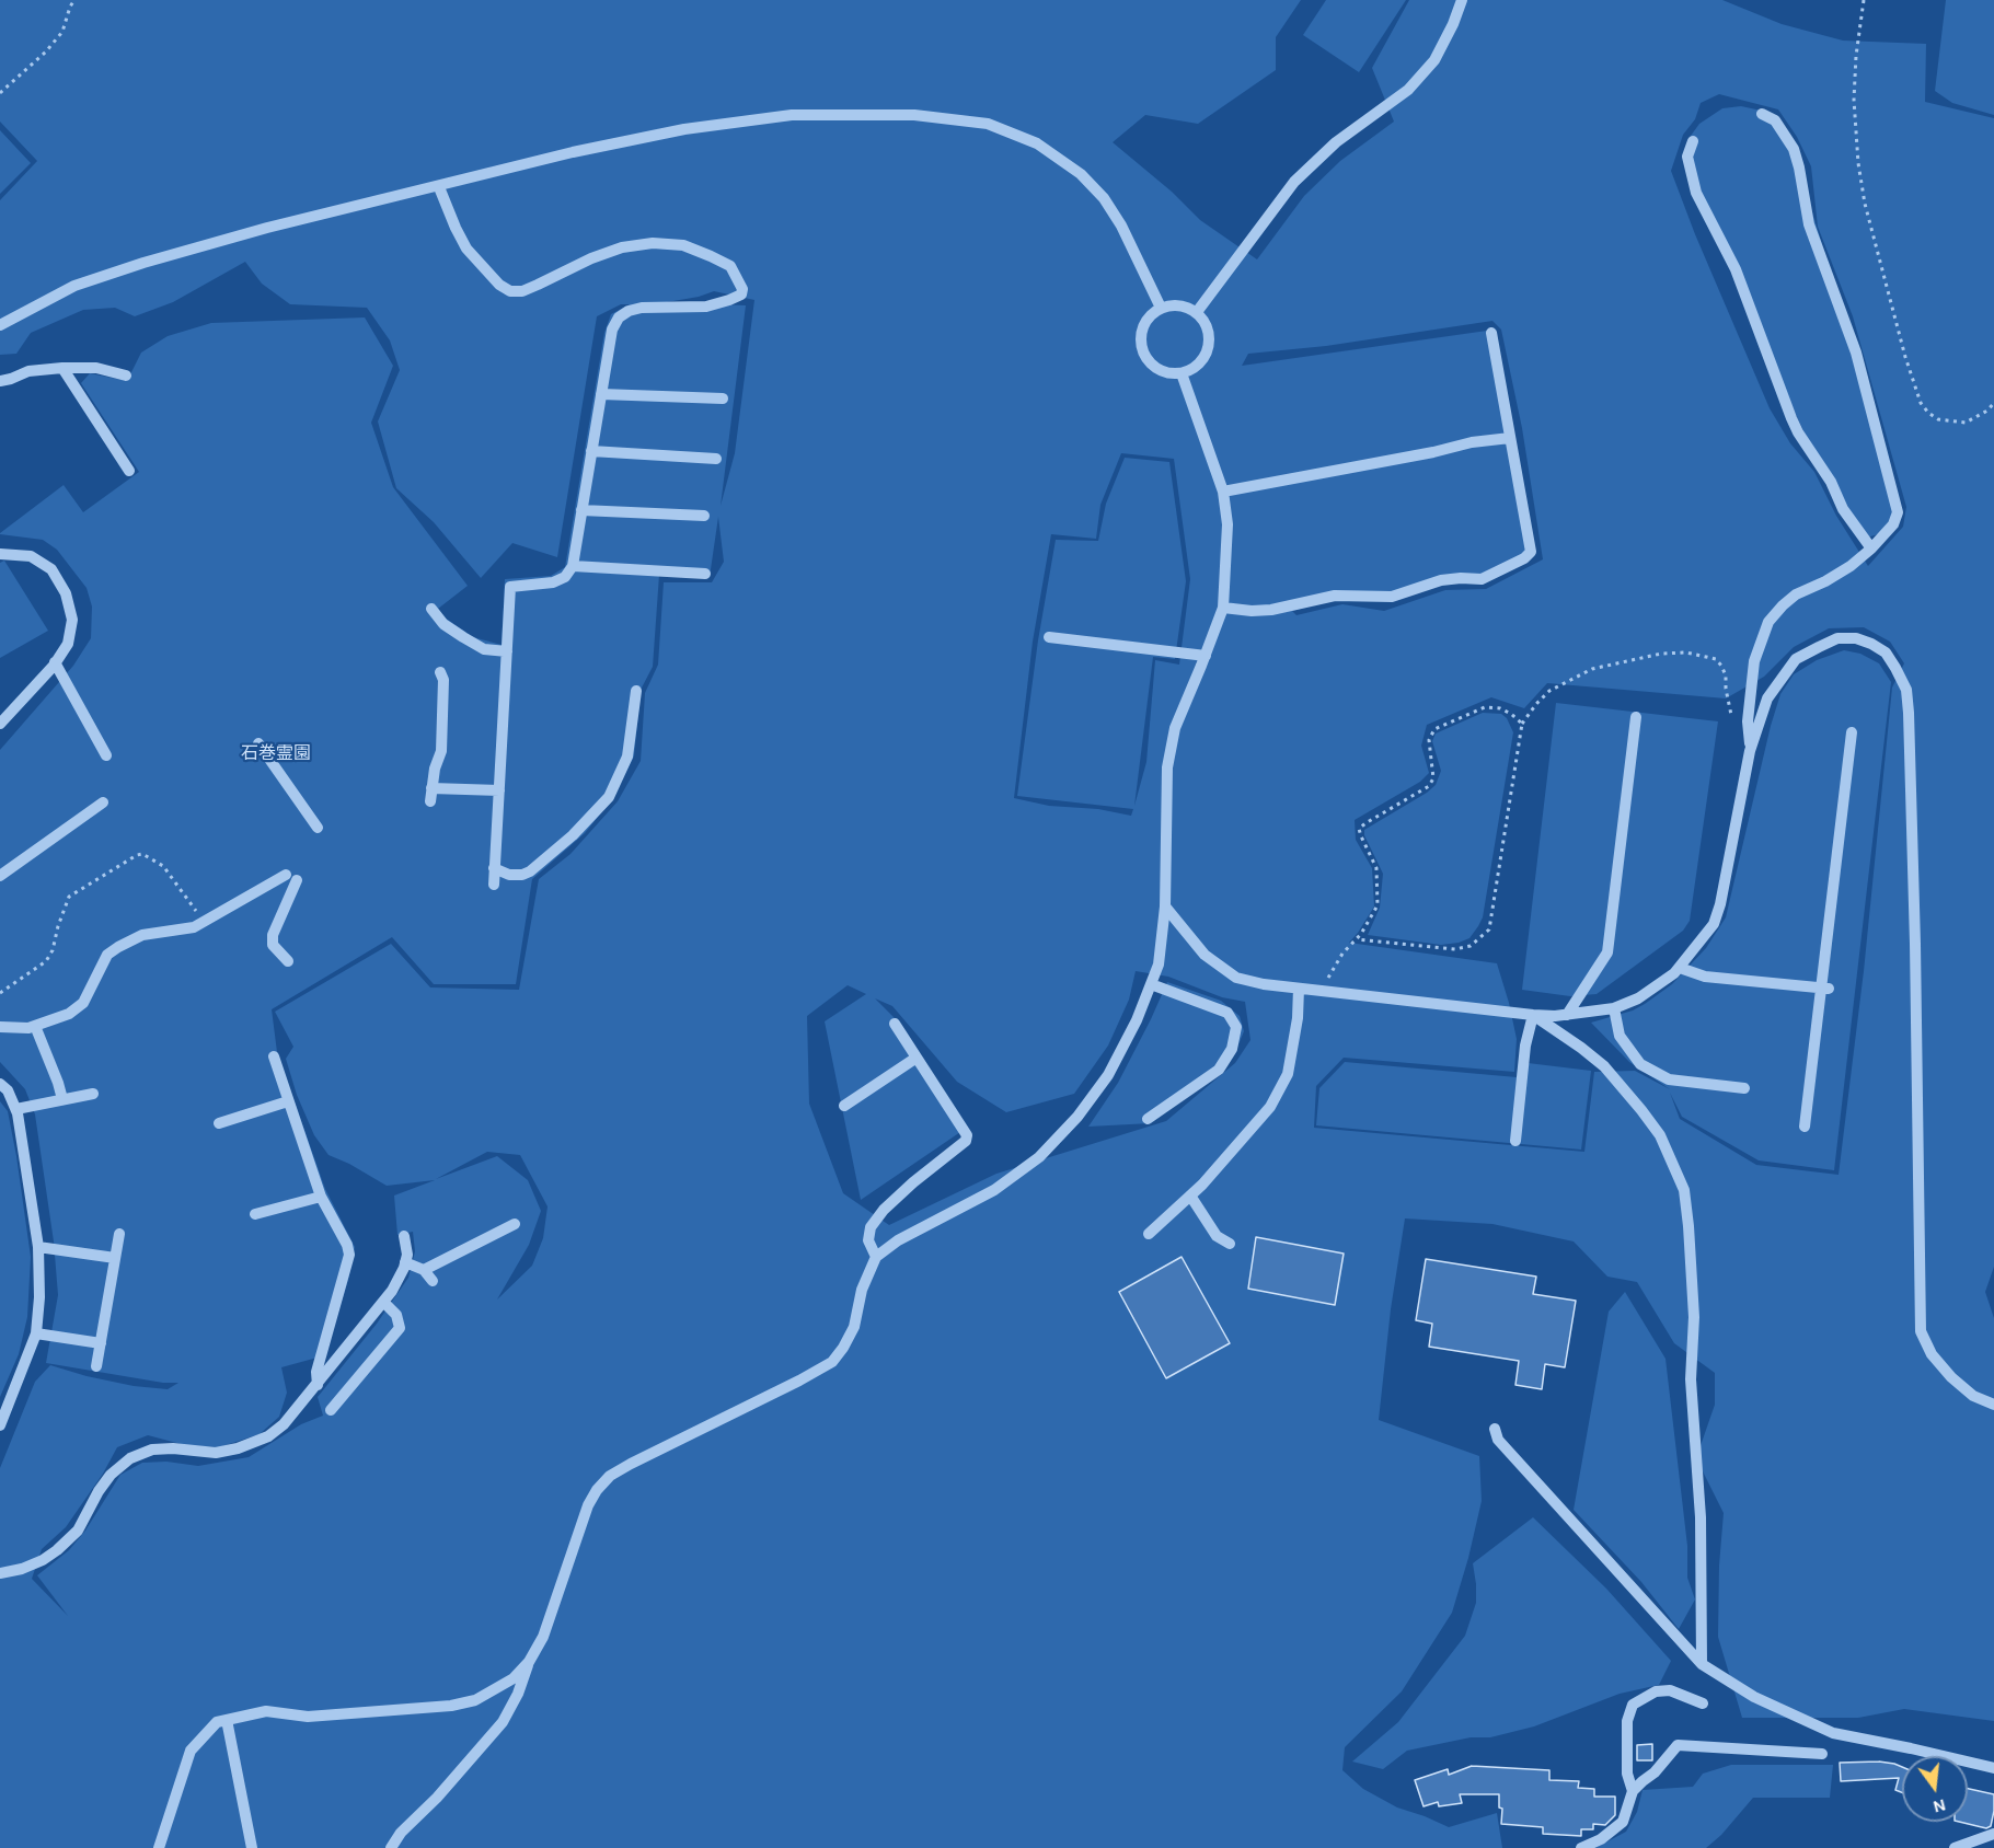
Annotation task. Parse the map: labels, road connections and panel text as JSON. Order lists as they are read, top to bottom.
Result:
{
  "parks": ["石巻霊園"],
  "north": "bottom"
}
